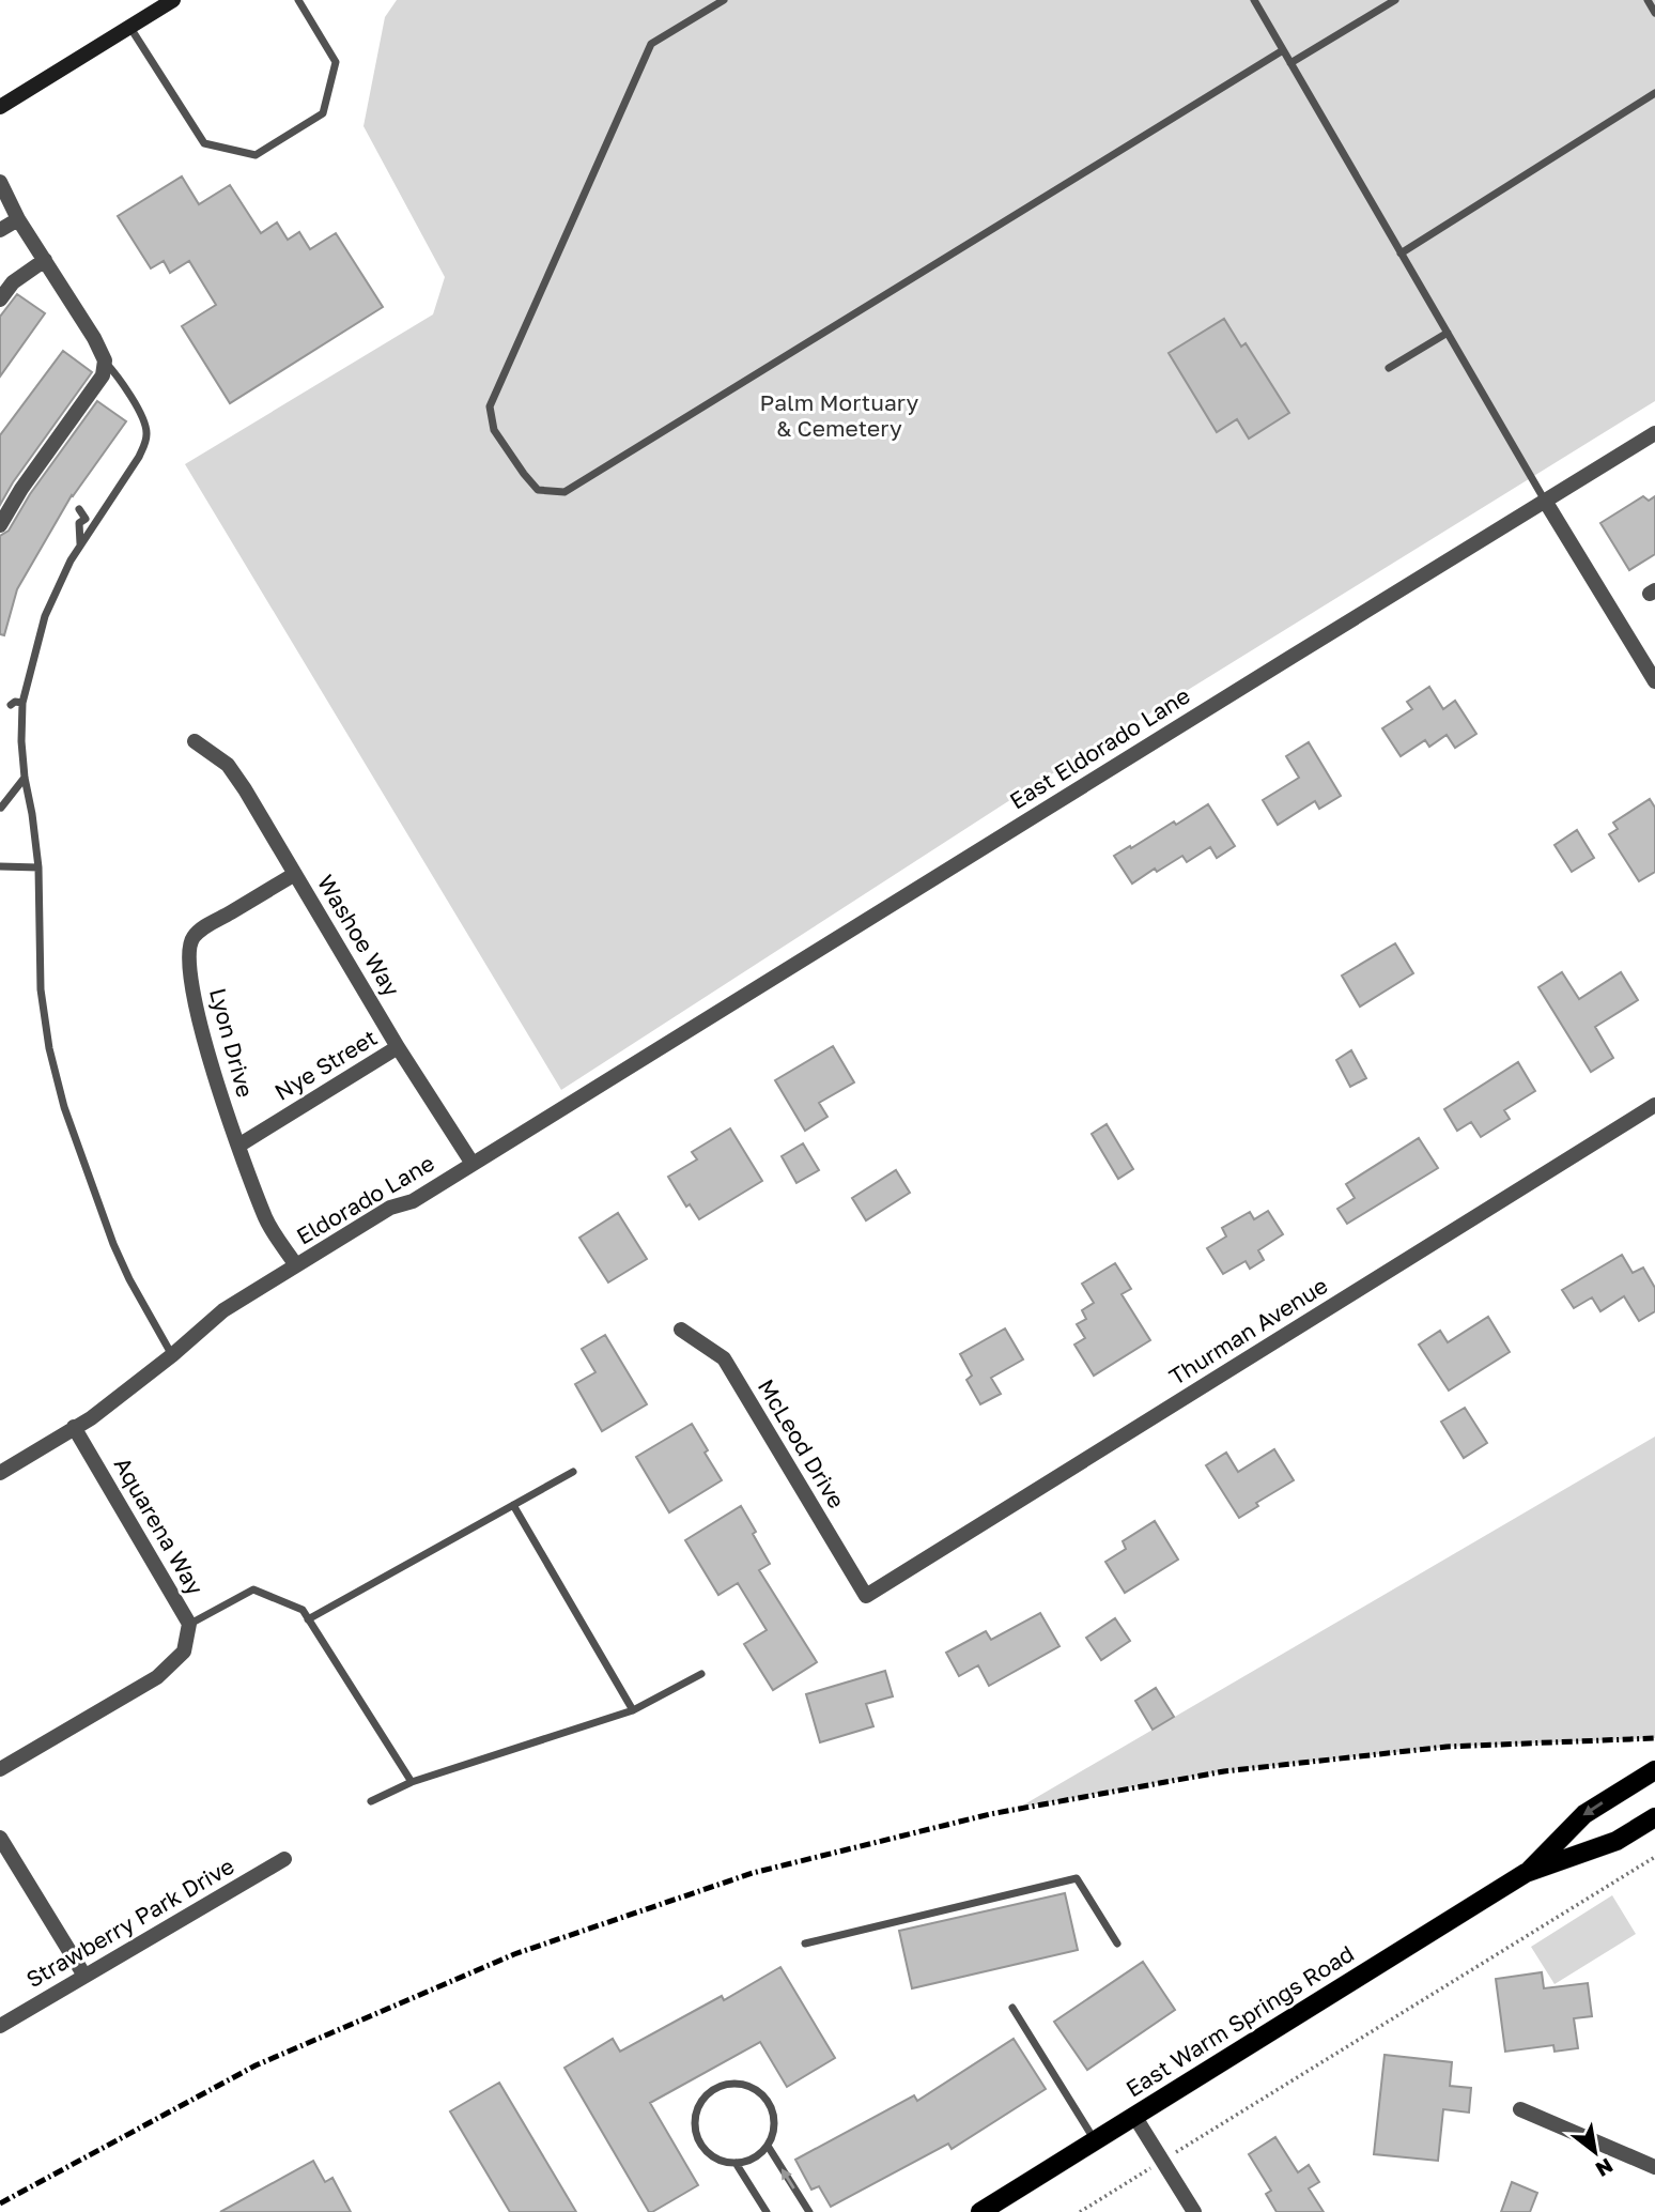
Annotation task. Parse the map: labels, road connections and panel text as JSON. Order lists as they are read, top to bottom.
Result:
{
  "streets": {
    "main road": ["East Warm Springs Road"],
    "street": [
      "East Eldorado Lane",
      "Washoe Way",
      "Lyon Drive",
      "Nye Street",
      "Eldorado Lane",
      "Thurman Avenue",
      "McLeod Drive",
      "Aquarena Way",
      "Strawberry Park Drive"
    ]
  },
  "crossings": [
    ["East Eldorado Lane", "Eldorado Lane"],
    ["Washoe Way", "Lyon Drive"],
    ["Washoe Way", "Nye Street"],
    ["Washoe Way", "Eldorado Lane"],
    ["Lyon Drive", "Nye Street"],
    ["Lyon Drive", "Eldorado Lane"],
    ["Thurman Avenue", "McLeod Drive"]
  ],
  "parks": ["Palm Mortuary & Cemetery"],
  "north": "bottom right"
}
